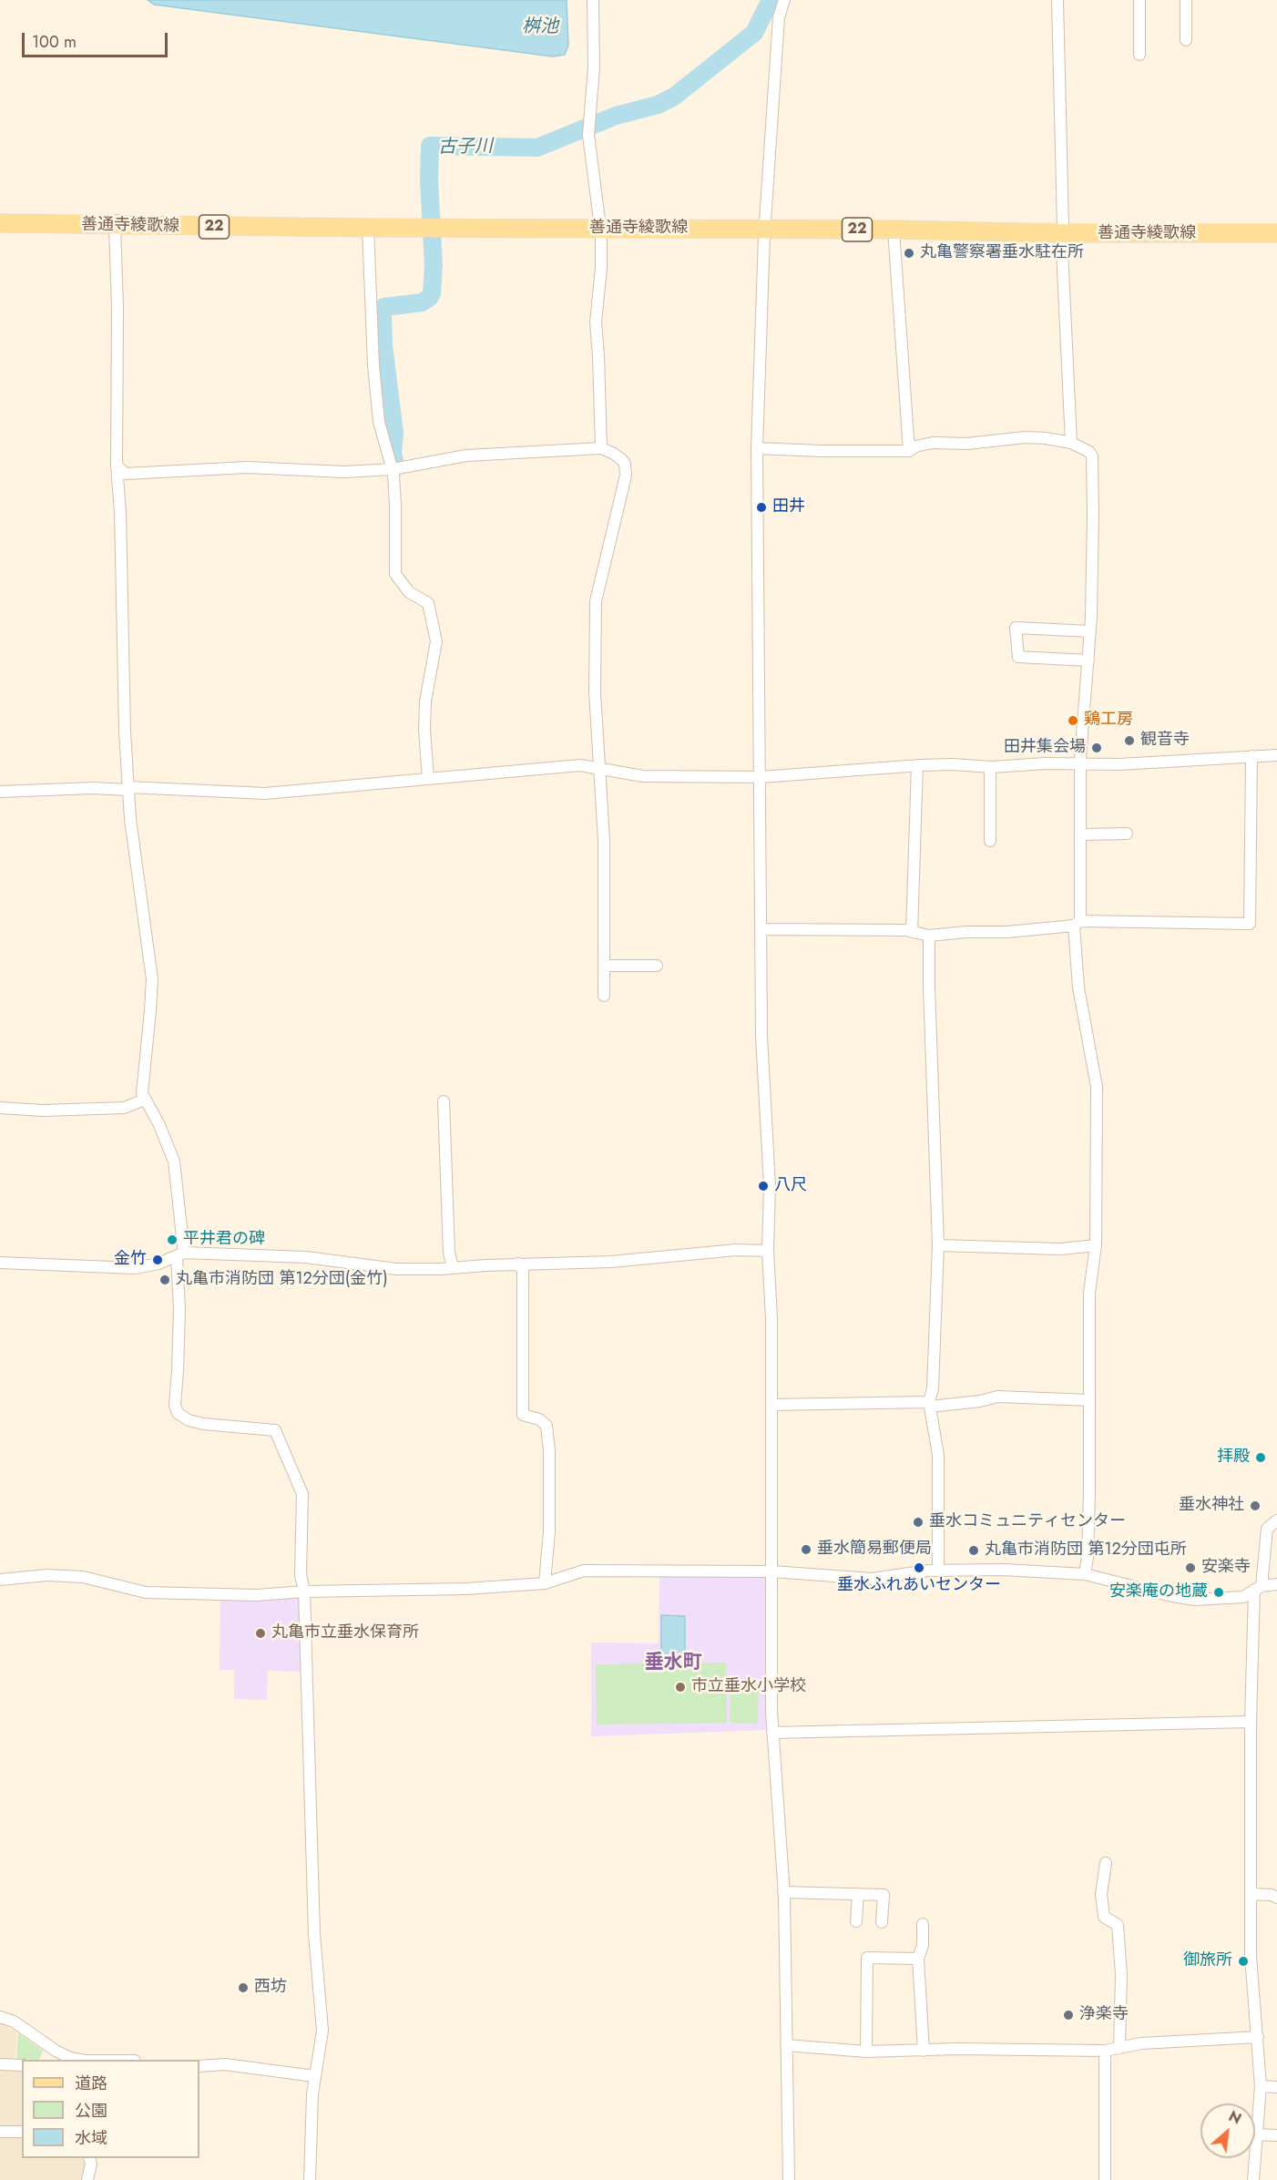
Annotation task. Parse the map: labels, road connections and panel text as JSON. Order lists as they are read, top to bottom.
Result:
{
  "streets": {
    "main road": ["善通寺綾歌線", "22"]
  },
  "districts": ["垂水町"],
  "water": ["桝池", "古子川"],
  "places": [
    "丸亀警察署垂水駐在所",
    "田井",
    "鶏工房",
    "観音寺",
    "田井集会場",
    "八尺",
    "平井君の碑",
    "金竹",
    "丸亀市消防団 第12分団(金竹)",
    "拝殿",
    "垂水神社",
    "垂水コミュニティセンター",
    "垂水簡易郵便局",
    "丸亀市消防団 第12分団屯所",
    "垂水ふれあいセンター",
    "安楽寺",
    "安楽庵の地蔵",
    "丸亀市立垂水保育所",
    "市立垂水小学校",
    "御旅所",
    "西坊",
    "浄楽寺"
  ],
  "legend": ["道路", "公園", "水域"],
  "scale_bar": "100 m",
  "north": "top right"
}
